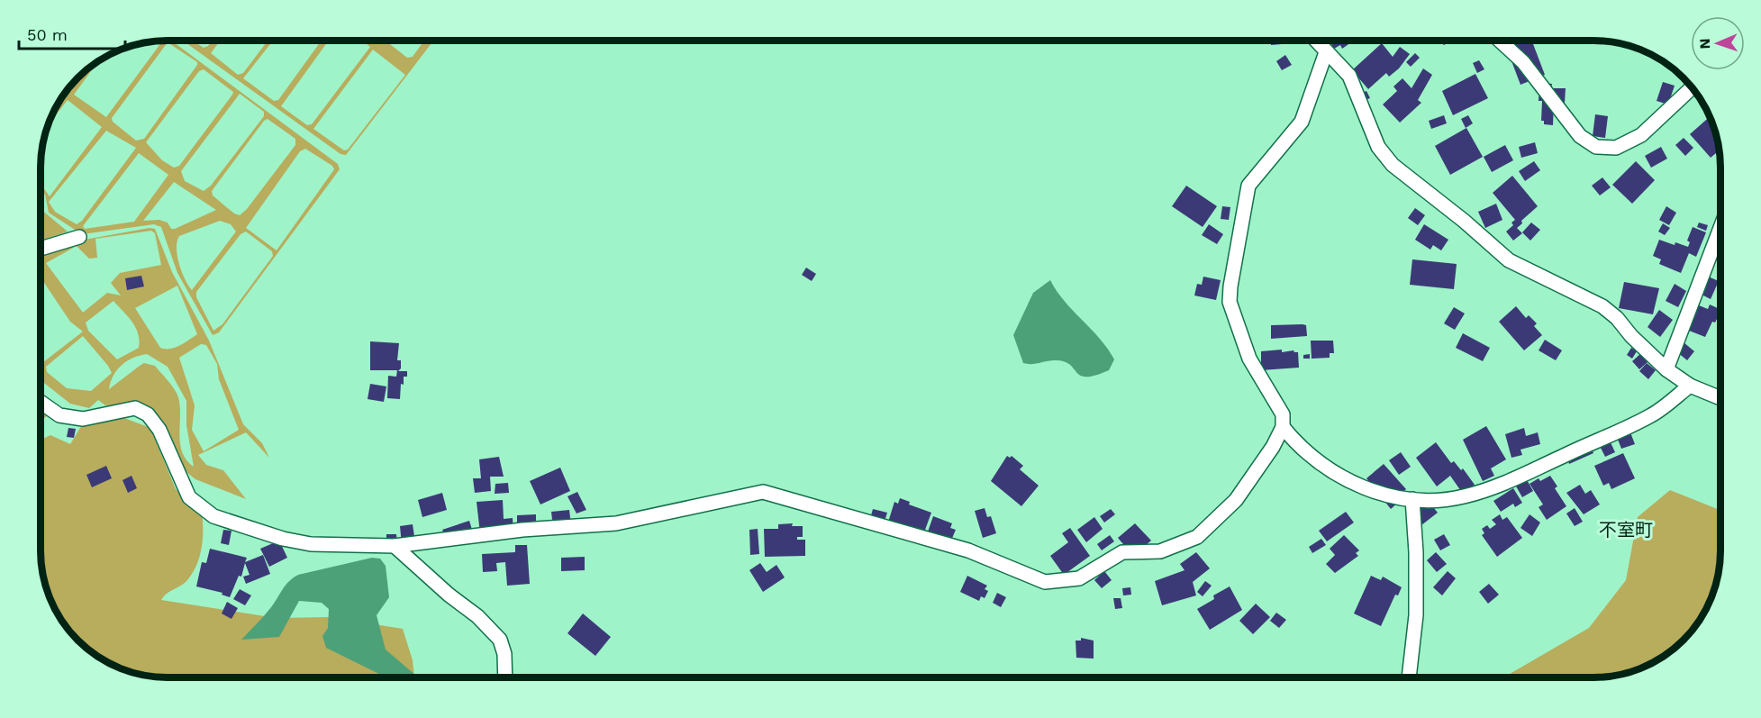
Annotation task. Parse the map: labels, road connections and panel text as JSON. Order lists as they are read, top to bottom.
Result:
{
  "districts": ["不室町"],
  "scale_bar": "50 m",
  "north": "left"
}
